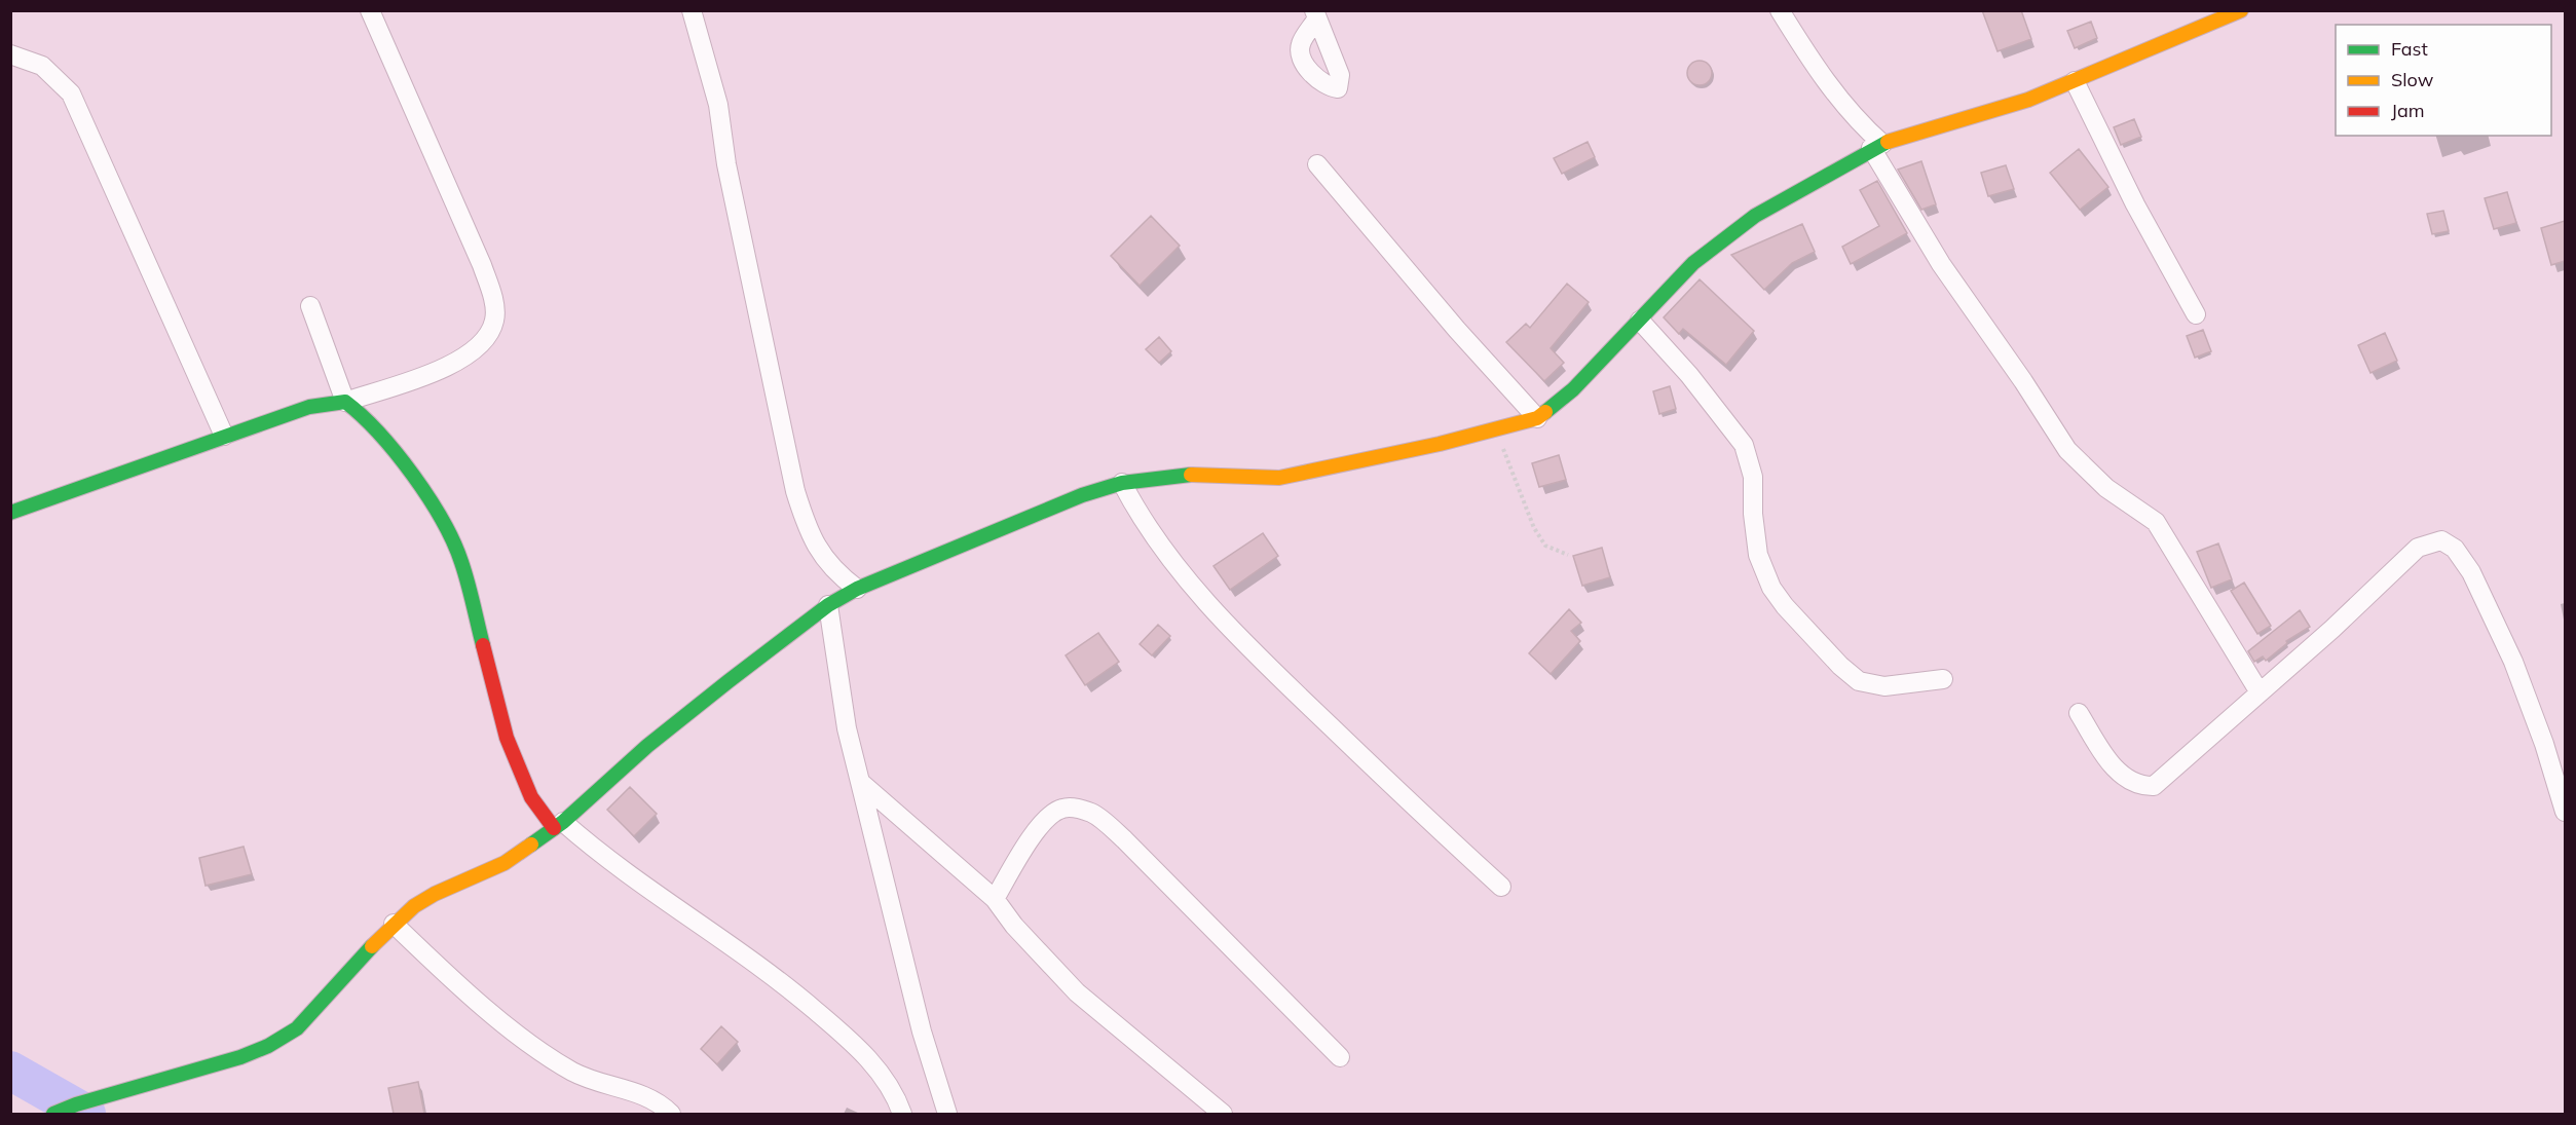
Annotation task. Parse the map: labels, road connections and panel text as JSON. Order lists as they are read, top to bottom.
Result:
{
  "legend": ["Fast", "Slow", "Jam"]
}
